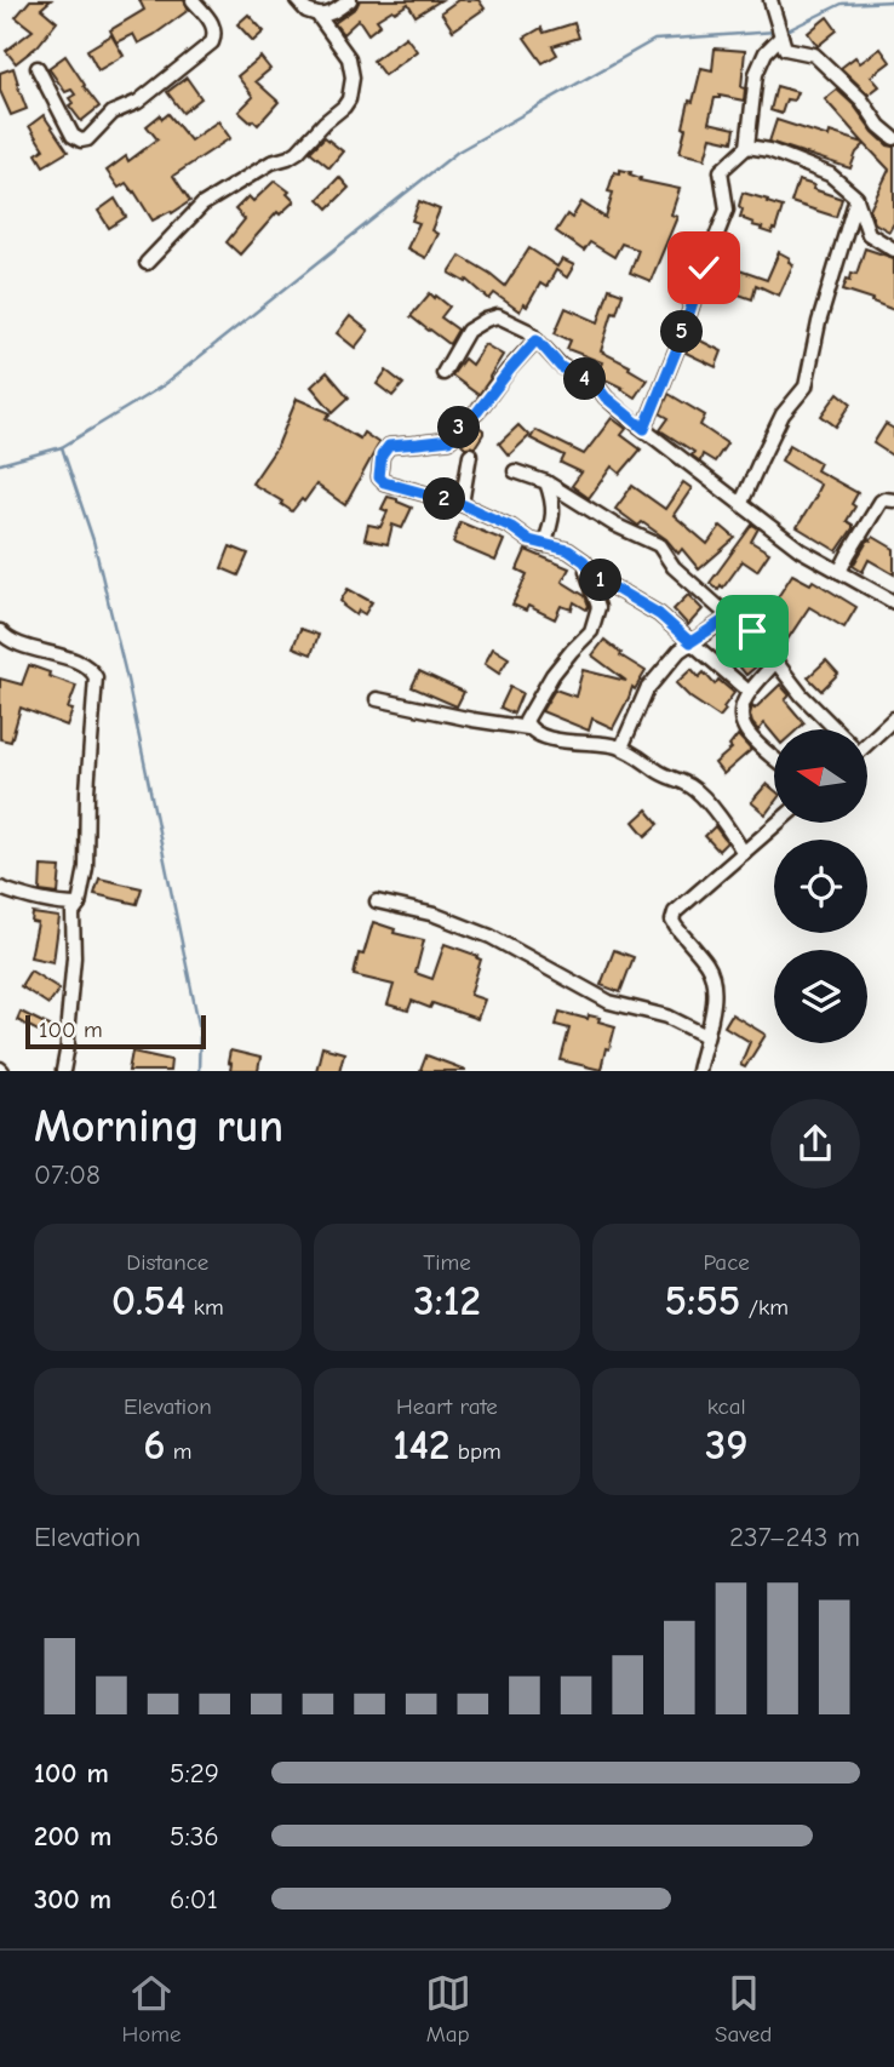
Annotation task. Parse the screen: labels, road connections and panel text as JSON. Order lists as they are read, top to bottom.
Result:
{
  "scale_bar": "100 m",
  "north": "left",
  "page": {
    "pins": [
      "5",
      "4",
      "3",
      "2",
      "1"
    ],
    "scale": "100 m",
    "heading": ["Morning run", "07:08"],
    "stats": [
      ["Distance", "0.54 km"],
      ["Time", "3:12"],
      ["Pace", "5:55 /km"],
      ["Elevation", "6 m"],
      ["Heart rate", "142 bpm"],
      ["kcal", "39"]
    ],
    "chart": ["Elevation", "237–243 m"],
    "list": [
      {
        "name": "100 m",
        "note": "5:29"
      },
      {
        "name": "200 m",
        "note": "5:36"
      },
      {
        "name": "300 m",
        "note": "6:01"
      }
    ],
    "tabs": ["Home", "Map", "Saved"]
  }
}
